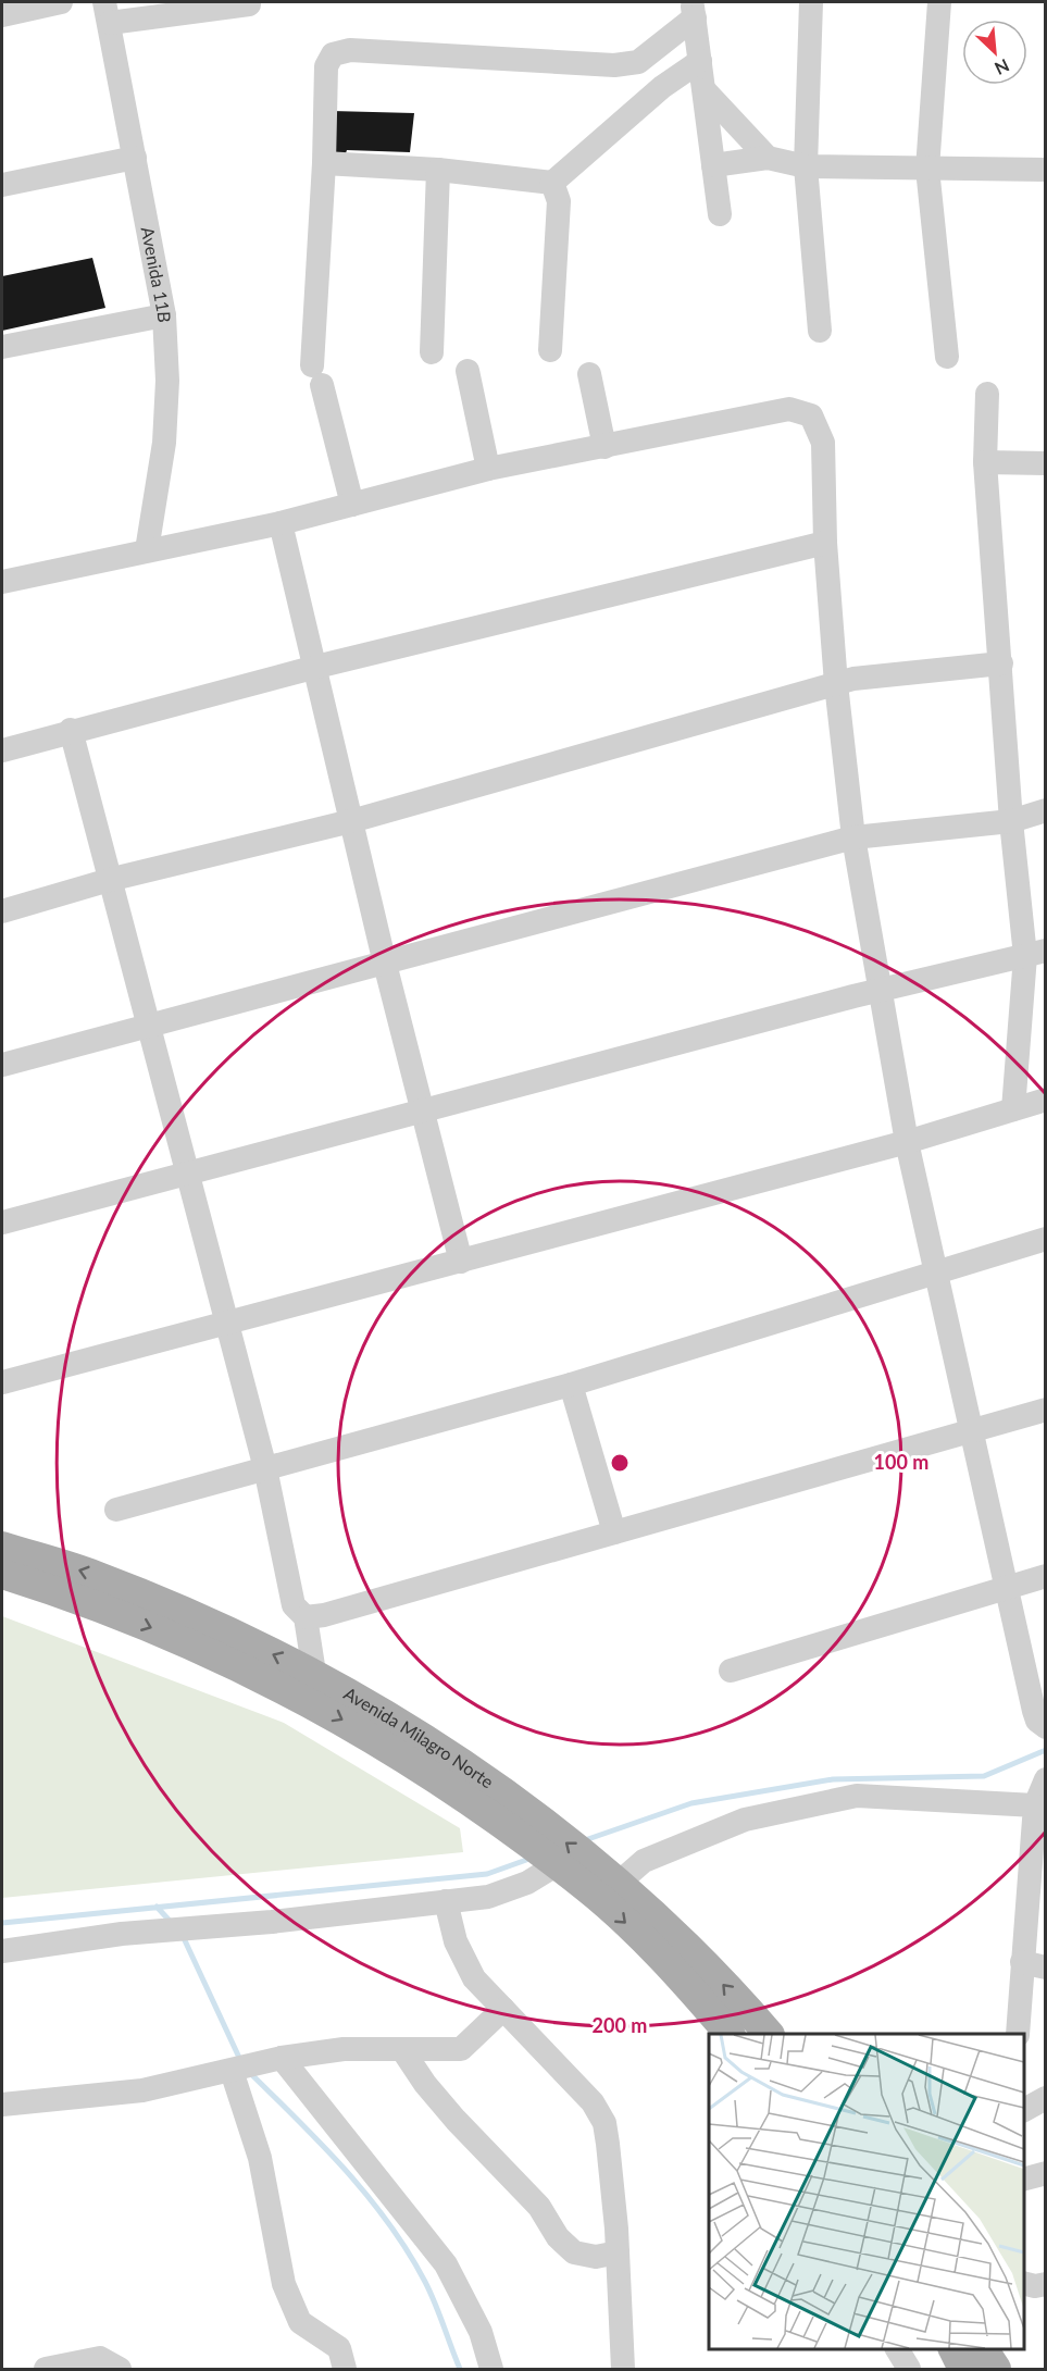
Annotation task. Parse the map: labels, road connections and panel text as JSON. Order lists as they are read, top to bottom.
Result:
{
  "streets": {
    "main road": ["Avenida Milagro Norte"],
    "street": ["Avenida 11B"]
  },
  "north": "bottom right",
  "rings": ["100 m", "200 m"]
}
